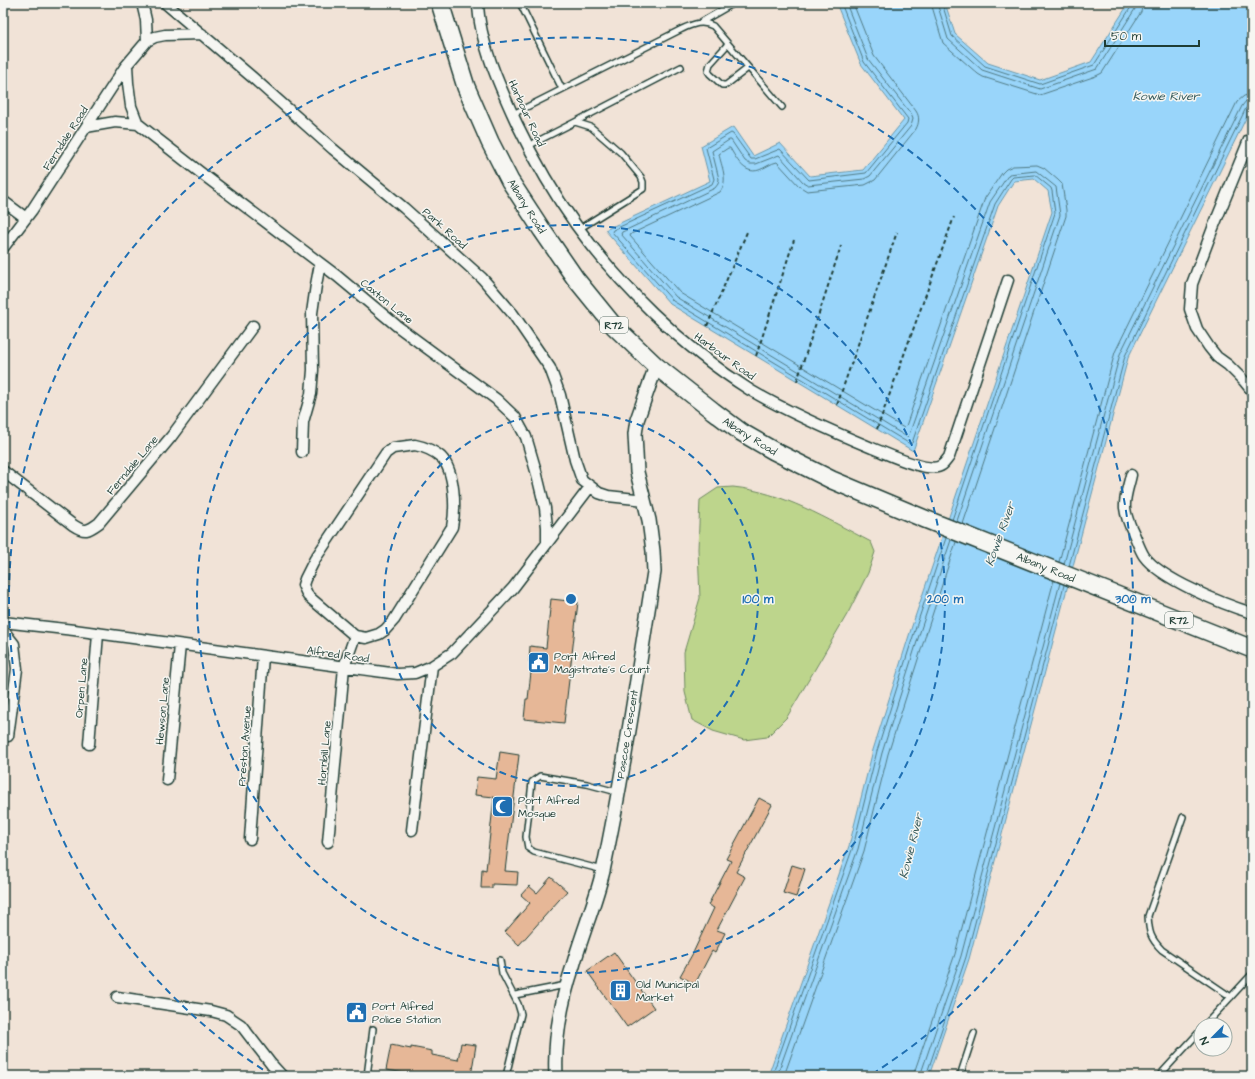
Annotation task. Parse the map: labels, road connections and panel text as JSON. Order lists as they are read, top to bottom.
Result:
{
  "streets": {
    "main road": ["Albany Road", "R72"],
    "street": [
      "Harbour Road",
      "Ferndale Road",
      "Park Road",
      "Caxton Lane",
      "Ferndale Lane",
      "Alfred Road",
      "Orpen Lane",
      "Hewson Lane",
      "Pascoe Crescent",
      "Preston Avenue",
      "Hornbill Lane"
    ]
  },
  "crossings": [
    ["Albany Road", "Pascoe Crescent"],
    ["Park Road", "Alfred Road"],
    ["Park Road", "Pascoe Crescent"],
    ["Caxton Lane", "Alfred Road"],
    ["Alfred Road", "Orpen Lane"],
    ["Alfred Road", "Hewson Lane"],
    ["Alfred Road", "Preston Avenue"],
    ["Alfred Road", "Hornbill Lane"]
  ],
  "water": ["Kowie River"],
  "places": {
    "public building": ["Port Alfred Magistrate's Court", "Port Alfred Police Station"],
    "mosque": ["Port Alfred Mosque"],
    "building": ["Old Municipal Market"]
  },
  "scale_bar": "50 m",
  "north": "bottom left",
  "rings": ["100 m", "200 m", "300 m"]
}
